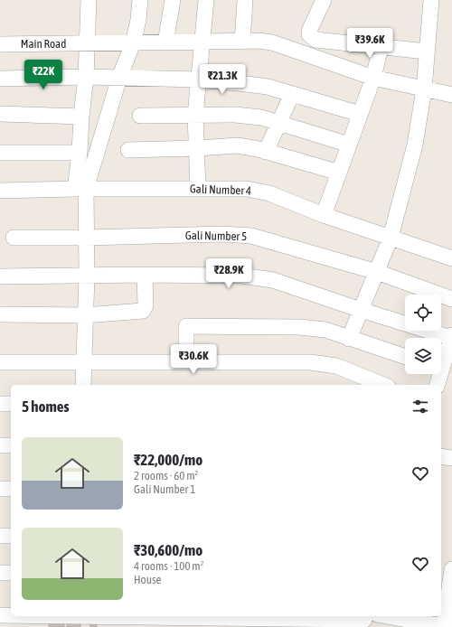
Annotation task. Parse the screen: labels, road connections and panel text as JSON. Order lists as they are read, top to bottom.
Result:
{
  "streets": {
    "street": ["Main Road", "Gali Number 4", "Gali Number 5"]
  },
  "page": {
    "price": [
      "₹39.6K",
      "₹22K",
      "₹21.3K",
      "₹28.9K",
      "₹30.6K"
    ],
    "heading": "5 homes",
    "list": [
      {
        "name": "₹22,000/mo",
        "note": "2 rooms · 60 m² · Gali Number 1"
      },
      {
        "name": "₹30,600/mo",
        "note": "4 rooms · 100 m² · House"
      }
    ]
  }
}
